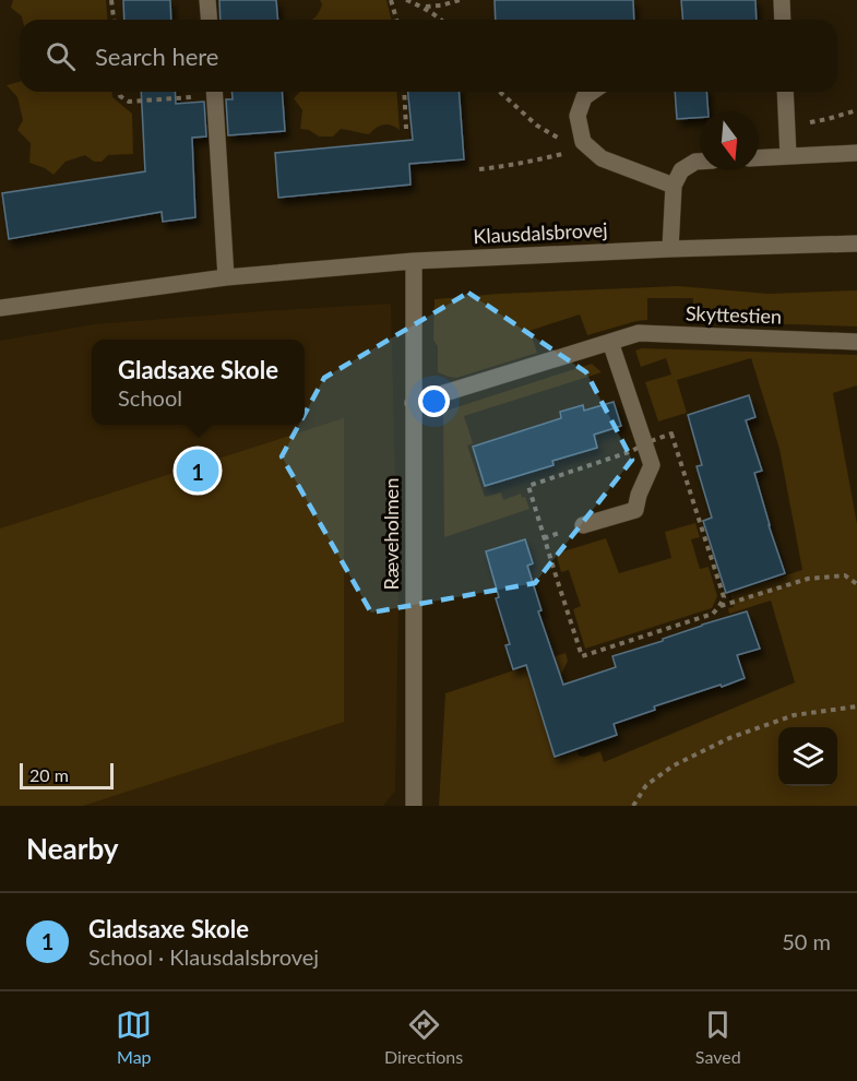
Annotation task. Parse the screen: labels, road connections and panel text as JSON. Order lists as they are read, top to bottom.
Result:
{
  "streets": {
    "street": ["Klausdalsbrovej", "Skyttestien", "Ræveholmen"]
  },
  "crossings": [
    ["Klausdalsbrovej", "Ræveholmen"],
    ["Skyttestien", "Ræveholmen"]
  ],
  "scale_bar": "20 m",
  "north": "bottom",
  "page": {
    "search": "Search here",
    "popup": ["Gladsaxe Skole", "School"],
    "pins": "1",
    "scale": "20 m",
    "heading": "Nearby",
    "list": [
      {
        "mark": "1",
        "name": "Gladsaxe Skole",
        "note": "School · Klausdalsbrovej",
        "value": "50 m"
      }
    ],
    "nav": ["Map", "Directions", "Saved"]
  }
}
